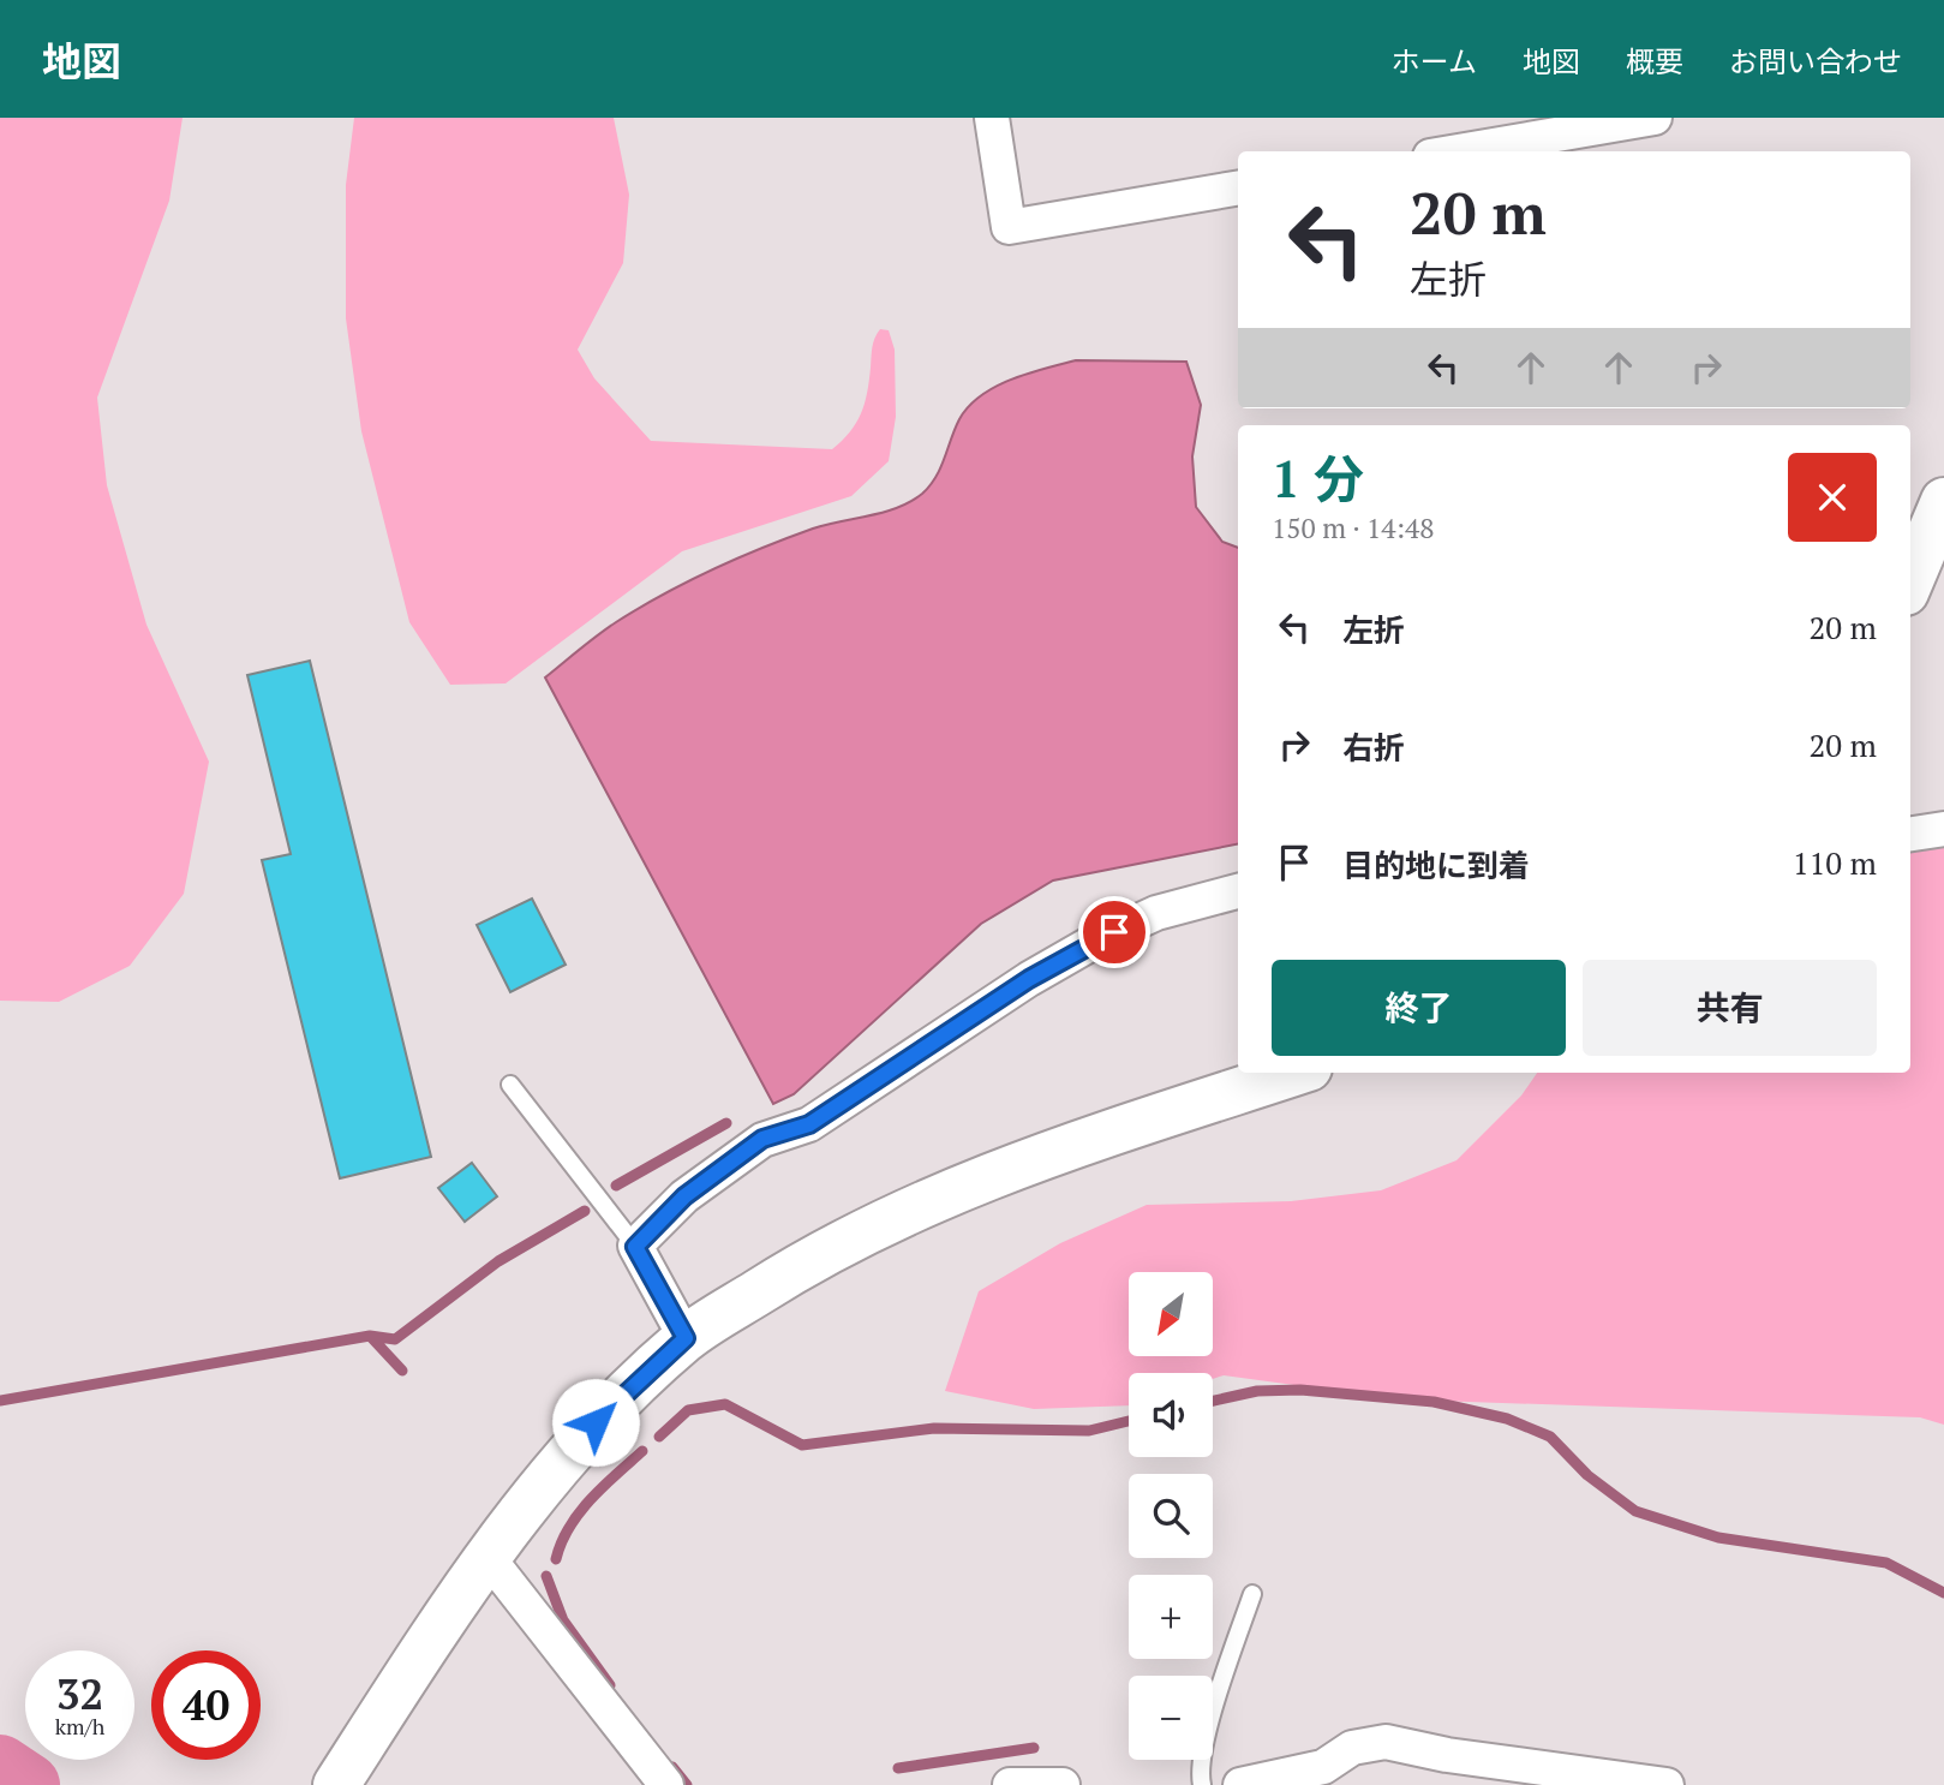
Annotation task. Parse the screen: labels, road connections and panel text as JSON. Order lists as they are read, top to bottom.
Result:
{
  "north": "bottom left",
  "page": {
    "header": "地図",
    "nav": [
      "ホーム",
      "地図",
      "概要",
      "お問い合わせ"
    ],
    "turn": ["20 m", "左折"],
    "heading": ["1 分", "150 m · 14:48"],
    "list": [
      {
        "name": "左折",
        "value": "20 m"
      },
      {
        "name": "右折",
        "value": "20 m"
      },
      {
        "name": "目的地に到着",
        "value": "110 m"
      }
    ],
    "buttons": ["終了", "共有"],
    "map_buttons": ["+", "−"],
    "speed": "32 km/h",
    "limit": "40"
  }
}
